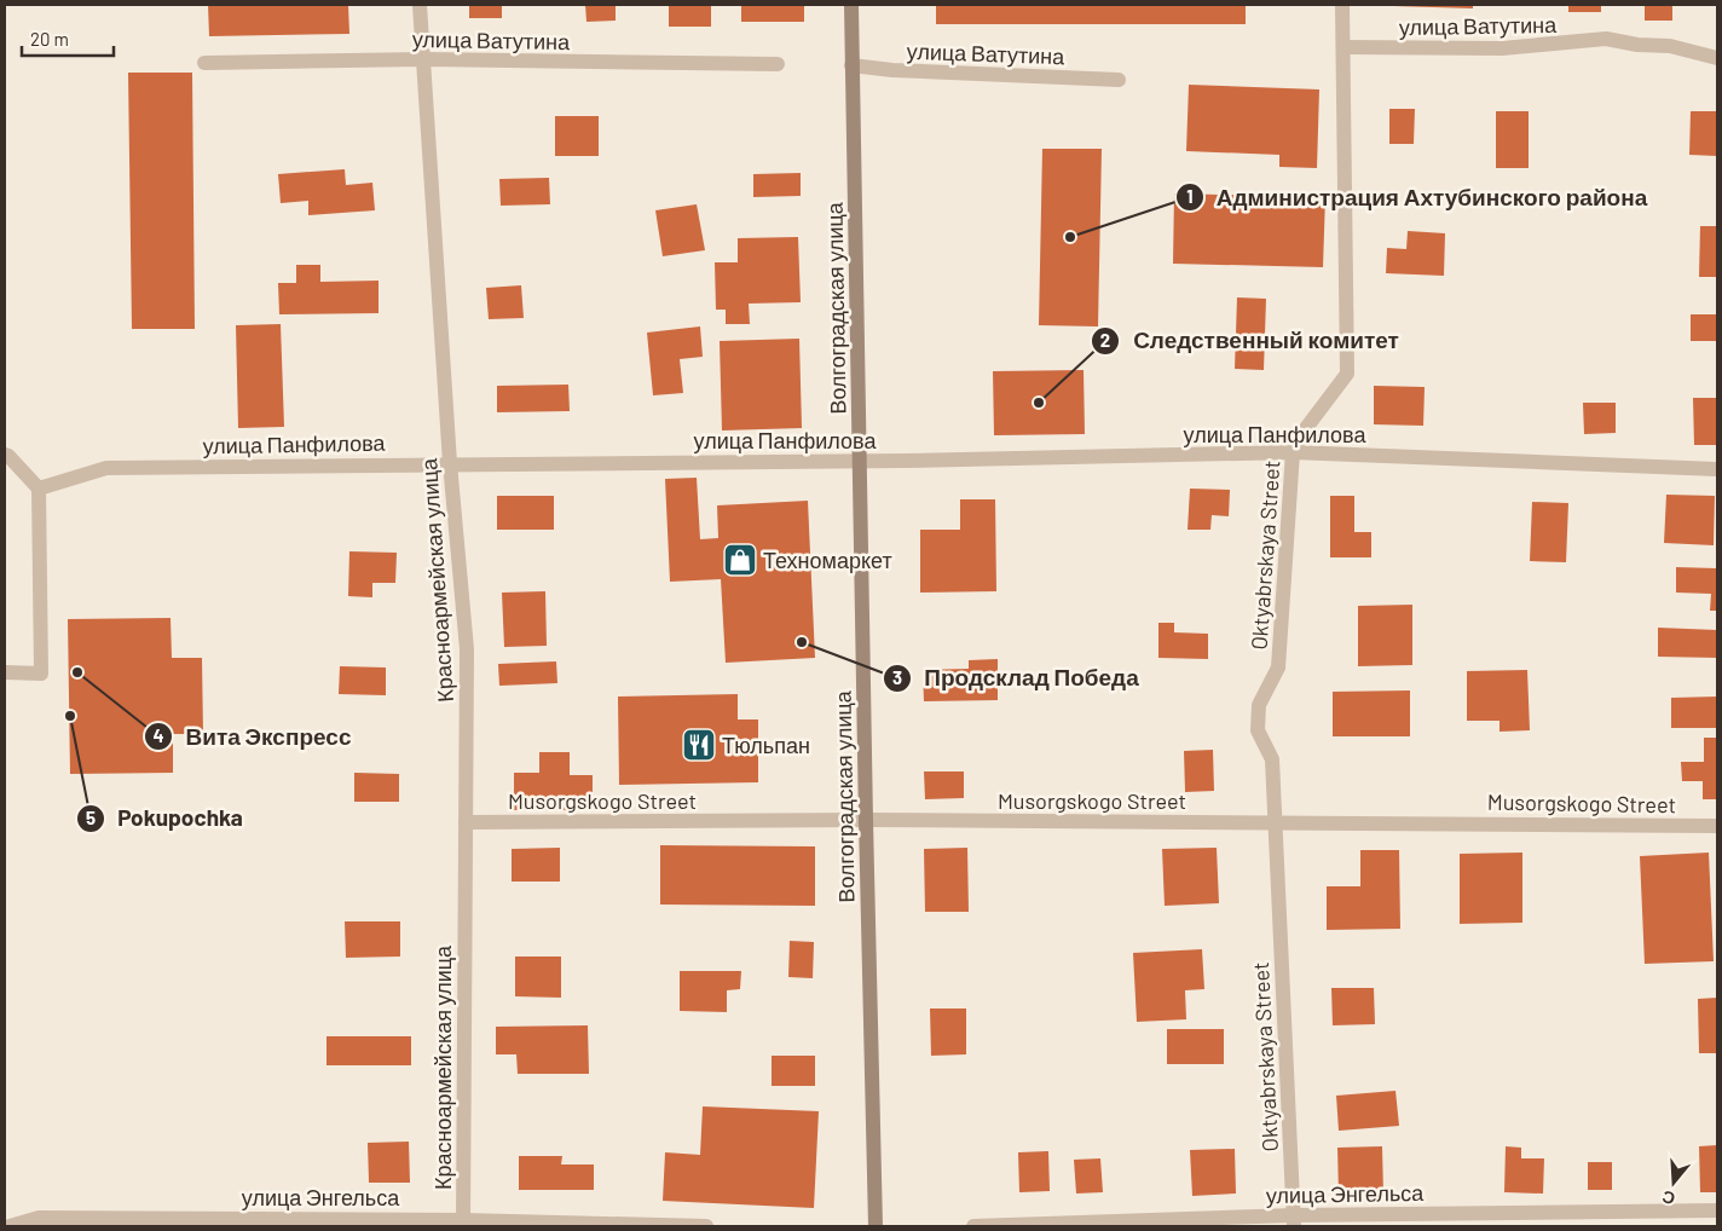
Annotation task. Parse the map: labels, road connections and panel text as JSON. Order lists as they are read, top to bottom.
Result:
{
  "streets": {
    "street": [
      "улица Ватутина",
      "Волгоградская улица",
      "улица Панфилова",
      "Oktyabrskaya Street",
      "Красноармейская улица",
      "Musorgskogo Street",
      "улица Энгельса"
    ]
  },
  "crossings": [
    ["улица Ватутина", "Волгоградская улица"],
    ["улица Ватутина", "Oktyabrskaya Street"],
    ["улица Ватутина", "Красноармейская улица"],
    ["Волгоградская улица", "улица Панфилова"],
    ["Волгоградская улица", "Musorgskogo Street"],
    ["улица Панфилова", "Oktyabrskaya Street"],
    ["улица Панфилова", "Красноармейская улица"],
    ["Oktyabrskaya Street", "Musorgskogo Street"],
    ["Oktyabrskaya Street", "улица Энгельса"],
    ["Красноармейская улица", "Musorgskogo Street"],
    ["Красноармейская улица", "улица Энгельса"]
  ],
  "places": {
    "other": [
      "Администрация Ахтубинского района",
      "Следственный комитет",
      "Продсклад Победа",
      "Вита Экспресс",
      "Pokupochka"
    ],
    "shop": ["Техномаркет"],
    "restaurant": ["Тюльпан"]
  },
  "scale_bar": "20 m",
  "north": "bottom"
}
